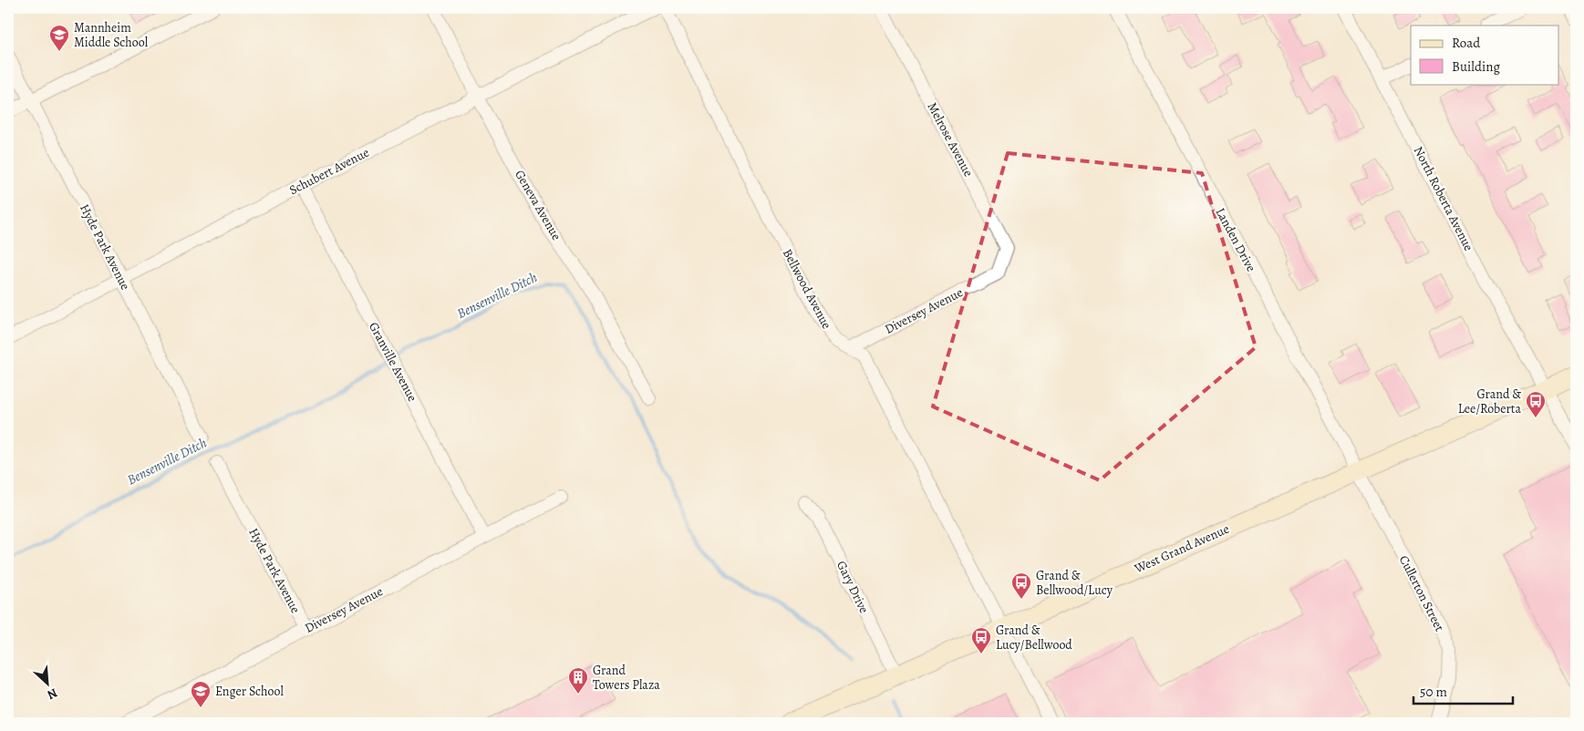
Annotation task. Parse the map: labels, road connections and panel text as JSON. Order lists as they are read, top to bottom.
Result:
{
  "streets": {
    "main road": ["West Grand Avenue"],
    "street": [
      "Melrose Avenue",
      "Schubert Avenue",
      "North Roberta Avenue",
      "Geneva Avenue",
      "Landen Drive",
      "Hyde Park Avenue",
      "Bellwood Avenue",
      "Diversey Avenue",
      "Granville Avenue",
      "Gary Drive",
      "Cullerton Street"
    ]
  },
  "crossings": [
    ["Melrose Avenue", "Diversey Avenue"],
    ["Schubert Avenue", "Geneva Avenue"],
    ["Schubert Avenue", "Hyde Park Avenue"],
    ["Schubert Avenue", "Granville Avenue"],
    ["North Roberta Avenue", "West Grand Avenue"],
    ["Landen Drive", "West Grand Avenue"],
    ["Landen Drive", "Cullerton Street"],
    ["Hyde Park Avenue", "Diversey Avenue"],
    ["Bellwood Avenue", "Diversey Avenue"],
    ["Bellwood Avenue", "West Grand Avenue"],
    ["Diversey Avenue", "Granville Avenue"],
    ["West Grand Avenue", "Gary Drive"],
    ["West Grand Avenue", "Cullerton Street"]
  ],
  "water": ["Bensenville Ditch"],
  "places": {
    "school or university": ["Mannheim Middle School", "Enger School"],
    "bus stop": ["Grand & Lee/Roberta", "Grand & Bellwood/Lucy", "Grand & Lucy/Bellwood"],
    "building": ["Grand Towers Plaza"]
  },
  "legend": ["Road", "Building"],
  "scale_bar": "50 m",
  "north": "bottom right"
}
